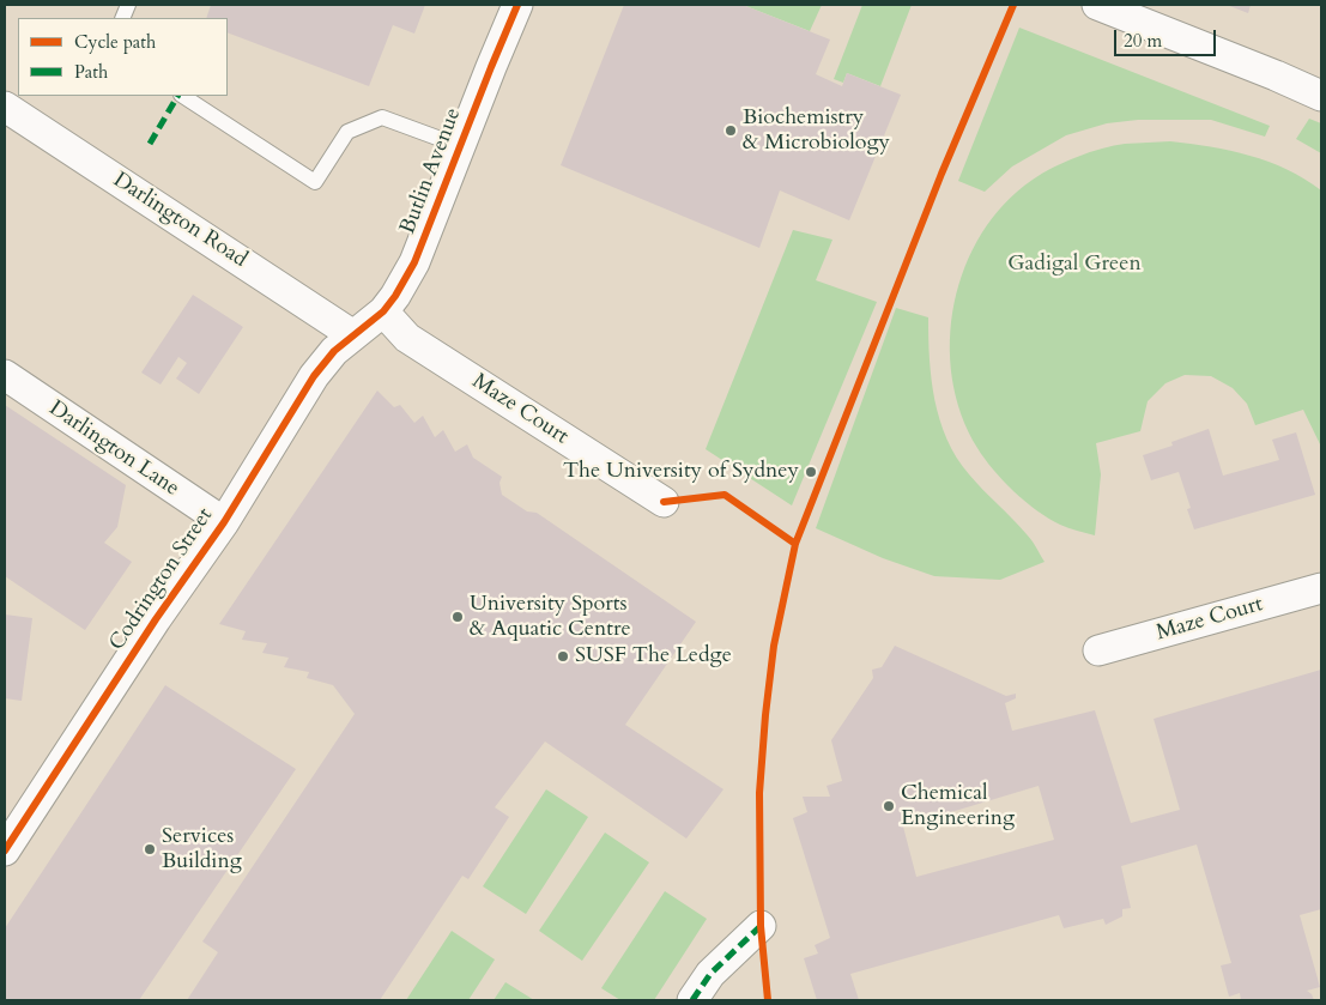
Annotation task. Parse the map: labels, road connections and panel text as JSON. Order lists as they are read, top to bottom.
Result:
{
  "streets": {
    "street": [
      "Butlin Avenue",
      "Darlington Road",
      "Maze Court",
      "Darlington Lane",
      "Codrington Street"
    ]
  },
  "crossings": [
    ["Butlin Avenue", "Darlington Road"],
    ["Butlin Avenue", "Maze Court"],
    ["Butlin Avenue", "Codrington Street"],
    ["Darlington Road", "Codrington Street"],
    ["Darlington Lane", "Codrington Street"]
  ],
  "parks": ["Gadigal Green"],
  "places": [
    "Biochemistry & Microbiology",
    "The University of Sydney",
    "University Sports & Aquatic Centre",
    "SUSF The Ledge",
    "Chemical Engineering",
    "Services Building"
  ],
  "legend": ["Cycle path", "Path"],
  "scale_bar": "20 m"
}
